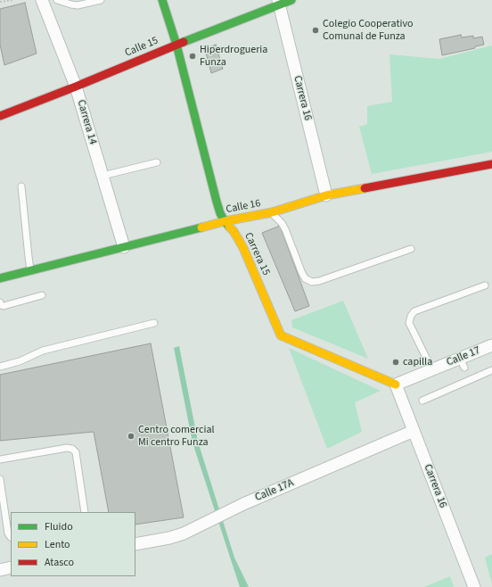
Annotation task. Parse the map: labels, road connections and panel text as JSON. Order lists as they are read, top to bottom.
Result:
{
  "streets": {
    "street": [
      "Calle 15",
      "Carrera 16",
      "Carrera 14",
      "Calle 16",
      "Carrera 15",
      "Calle 17",
      "Calle 17A"
    ]
  },
  "crossings": [
    ["Calle 15", "Carrera 16"],
    ["Calle 15", "Carrera 14"],
    ["Calle 15", "Carrera 15"],
    ["Carrera 16", "Calle 16"],
    ["Carrera 16", "Carrera 15"],
    ["Carrera 16", "Calle 17"],
    ["Carrera 16", "Calle 17A"],
    ["Carrera 14", "Calle 16"],
    ["Calle 16", "Carrera 15"],
    ["Carrera 15", "Calle 17"]
  ],
  "places": [
    "Colegio Cooperativo Comunal de Funza",
    "Hiperdrogueria Funza",
    "capilla",
    "Centro comercial Mi centro Funza"
  ],
  "legend": ["Fluido", "Lento", "Atasco"]
}
